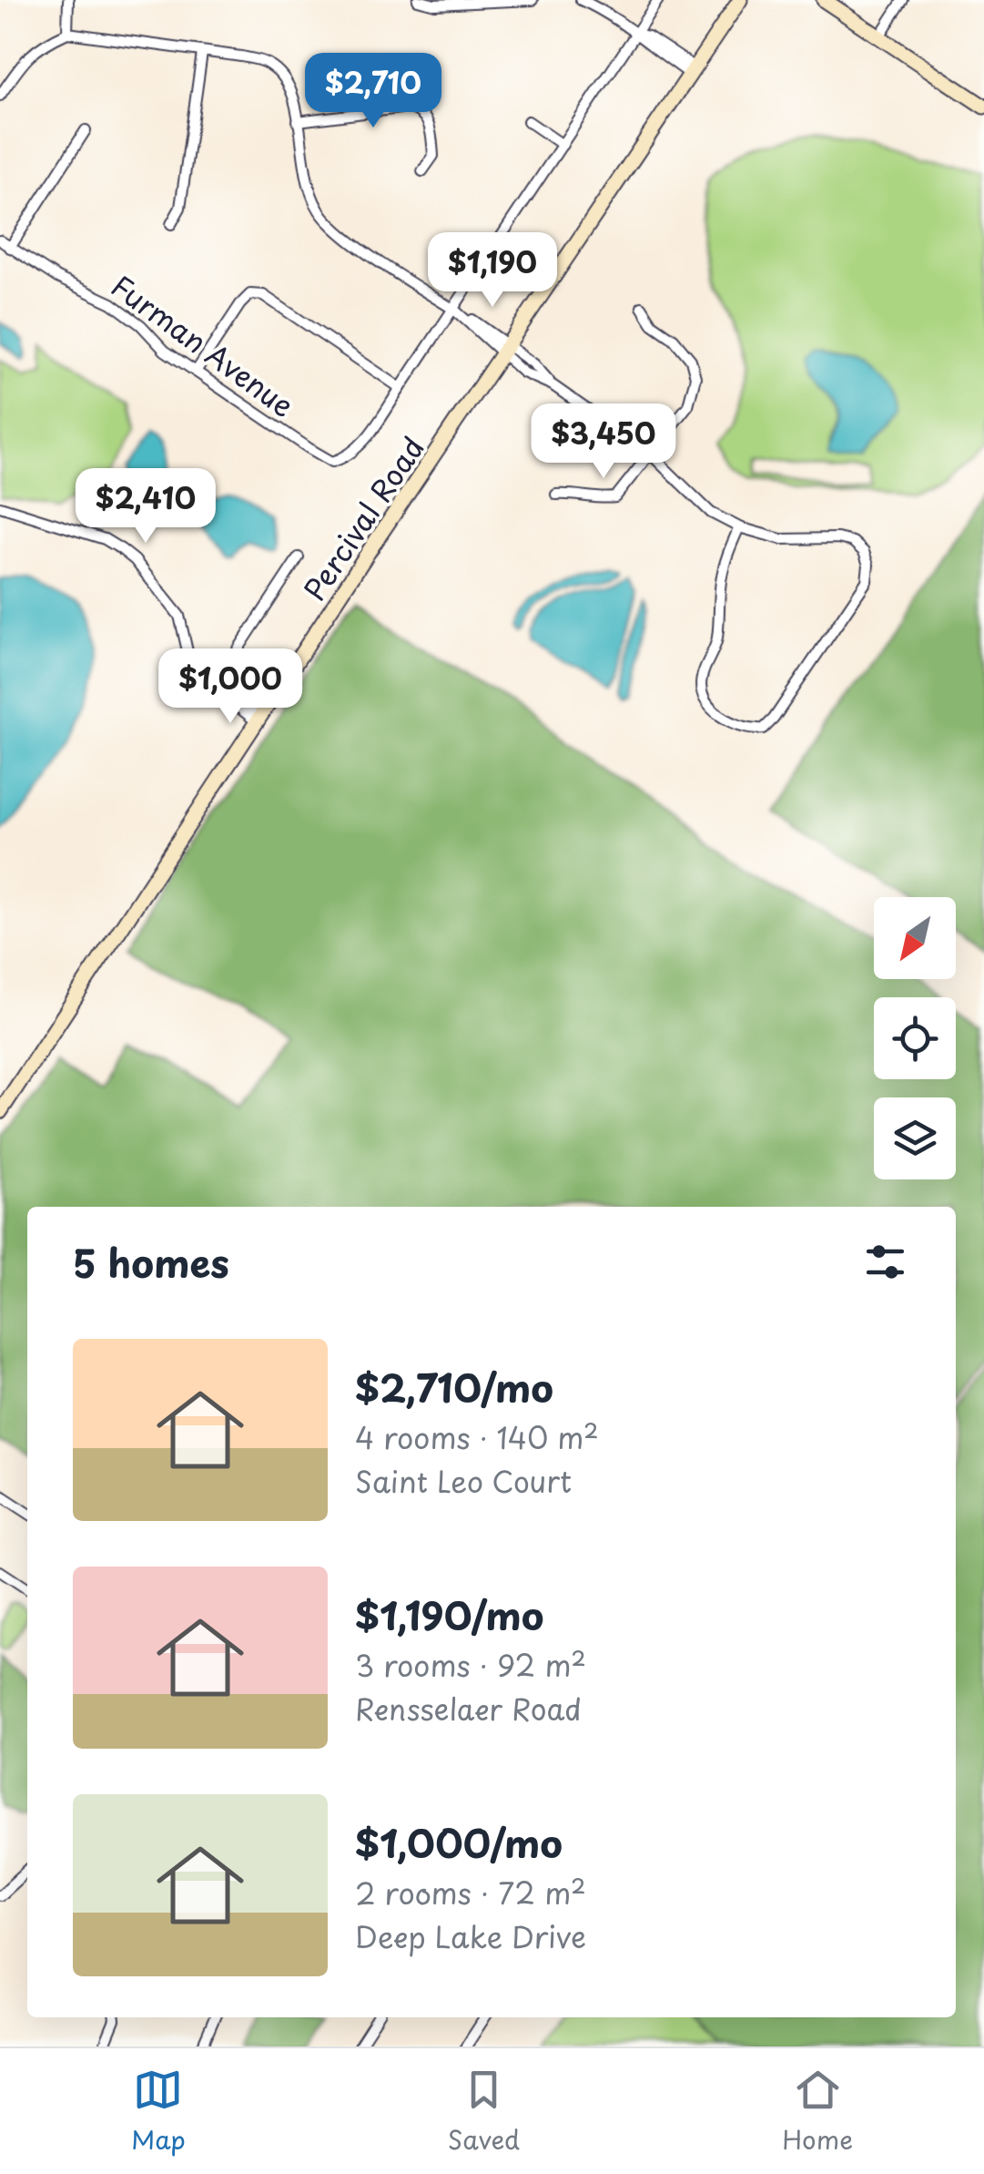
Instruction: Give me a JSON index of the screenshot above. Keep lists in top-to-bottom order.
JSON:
{
  "streets": {
    "street": ["Furman Avenue", "Percival Road"]
  },
  "north": "bottom left",
  "page": {
    "price": [
      "$2,710",
      "$1,190",
      "$3,450",
      "$2,410",
      "$1,000"
    ],
    "heading": "5 homes",
    "list": [
      {
        "name": "$2,710/mo",
        "note": "4 rooms · 140 m² · Saint Leo Court"
      },
      {
        "name": "$1,190/mo",
        "note": "3 rooms · 92 m² · Rensselaer Road"
      },
      {
        "name": "$1,000/mo",
        "note": "2 rooms · 72 m² · Deep Lake Drive"
      }
    ],
    "tabs": ["Map", "Saved", "Home"]
  }
}
